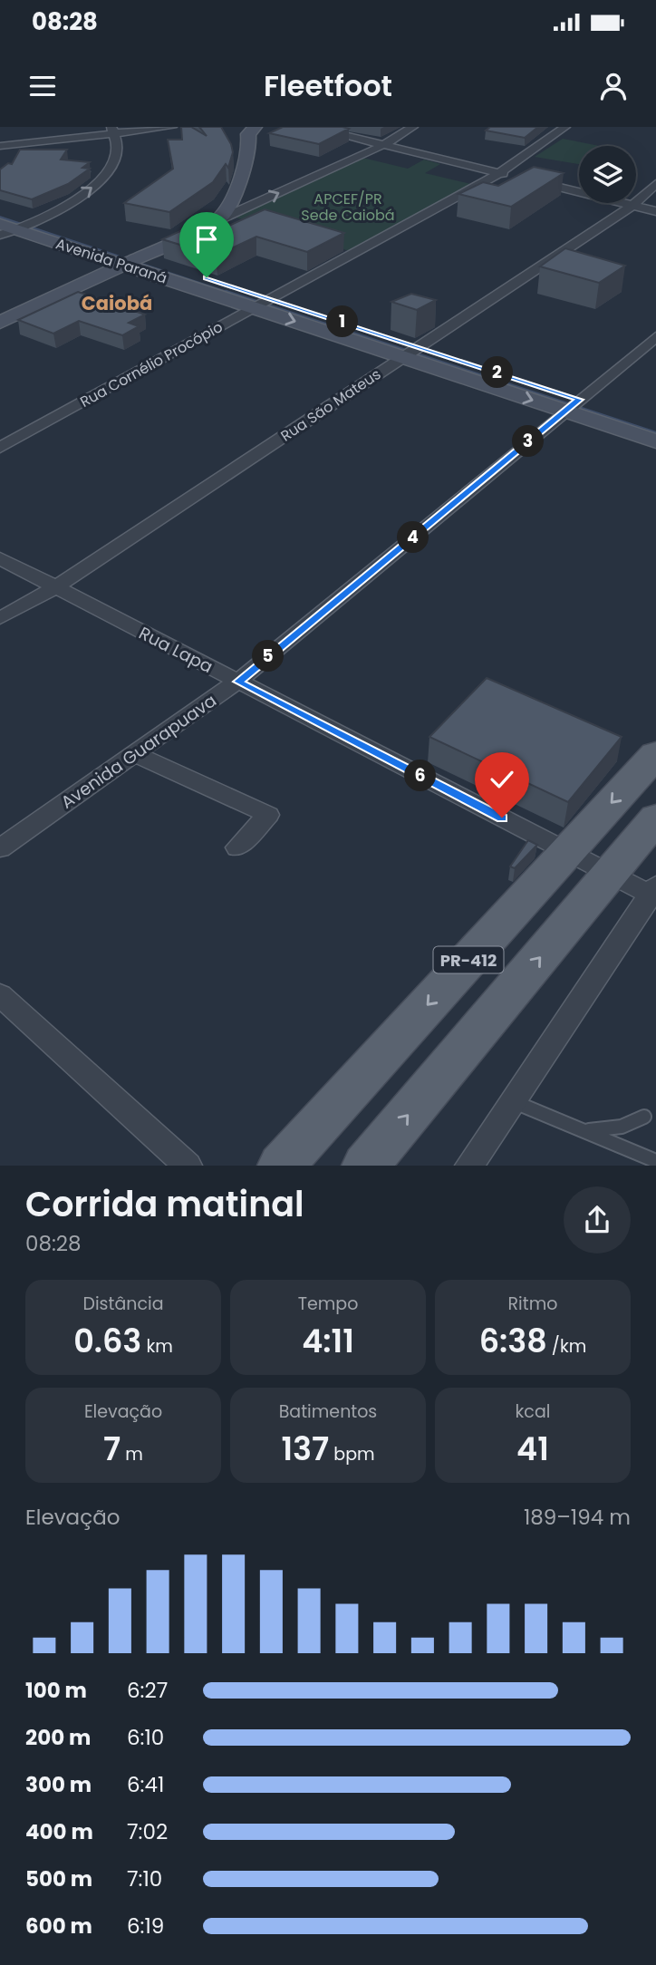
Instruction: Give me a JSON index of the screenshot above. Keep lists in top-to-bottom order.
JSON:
{
  "streets": {
    "main road": ["PR-412"],
    "street": [
      "Avenida Paraná",
      "Rua Cornélio Procópio",
      "Rua São Mateus",
      "Rua Lapa",
      "Avenida Guarapuava"
    ]
  },
  "crossings": [
    ["Avenida Paraná", "Rua Cornélio Procópio"],
    ["Avenida Paraná", "Rua São Mateus"],
    ["Avenida Paraná", "Avenida Guarapuava"],
    ["Rua São Mateus", "Rua Lapa"],
    ["Rua Lapa", "Avenida Guarapuava"],
    ["Rua Lapa", "PR-412"]
  ],
  "districts": ["Caiobá"],
  "parks": ["APCEF/PR Sede Caiobá"],
  "page": {
    "status": "08:28",
    "header": "Fleetfoot",
    "pins": [
      "1",
      "2",
      "3",
      "4",
      "5",
      "6"
    ],
    "heading": ["Corrida matinal", "08:28"],
    "stats": [
      ["Distância", "0.63 km"],
      ["Tempo", "4:11"],
      ["Ritmo", "6:38 /km"],
      ["Elevação", "7 m"],
      ["Batimentos", "137 bpm"],
      ["kcal", "41"]
    ],
    "chart": ["Elevação", "189–194 m"],
    "list": [
      {
        "name": "100 m",
        "note": "6:27"
      },
      {
        "name": "200 m",
        "note": "6:10"
      },
      {
        "name": "300 m",
        "note": "6:41"
      },
      {
        "name": "400 m",
        "note": "7:02"
      },
      {
        "name": "500 m",
        "note": "7:10"
      },
      {
        "name": "600 m",
        "note": "6:19"
      }
    ]
  }
}
